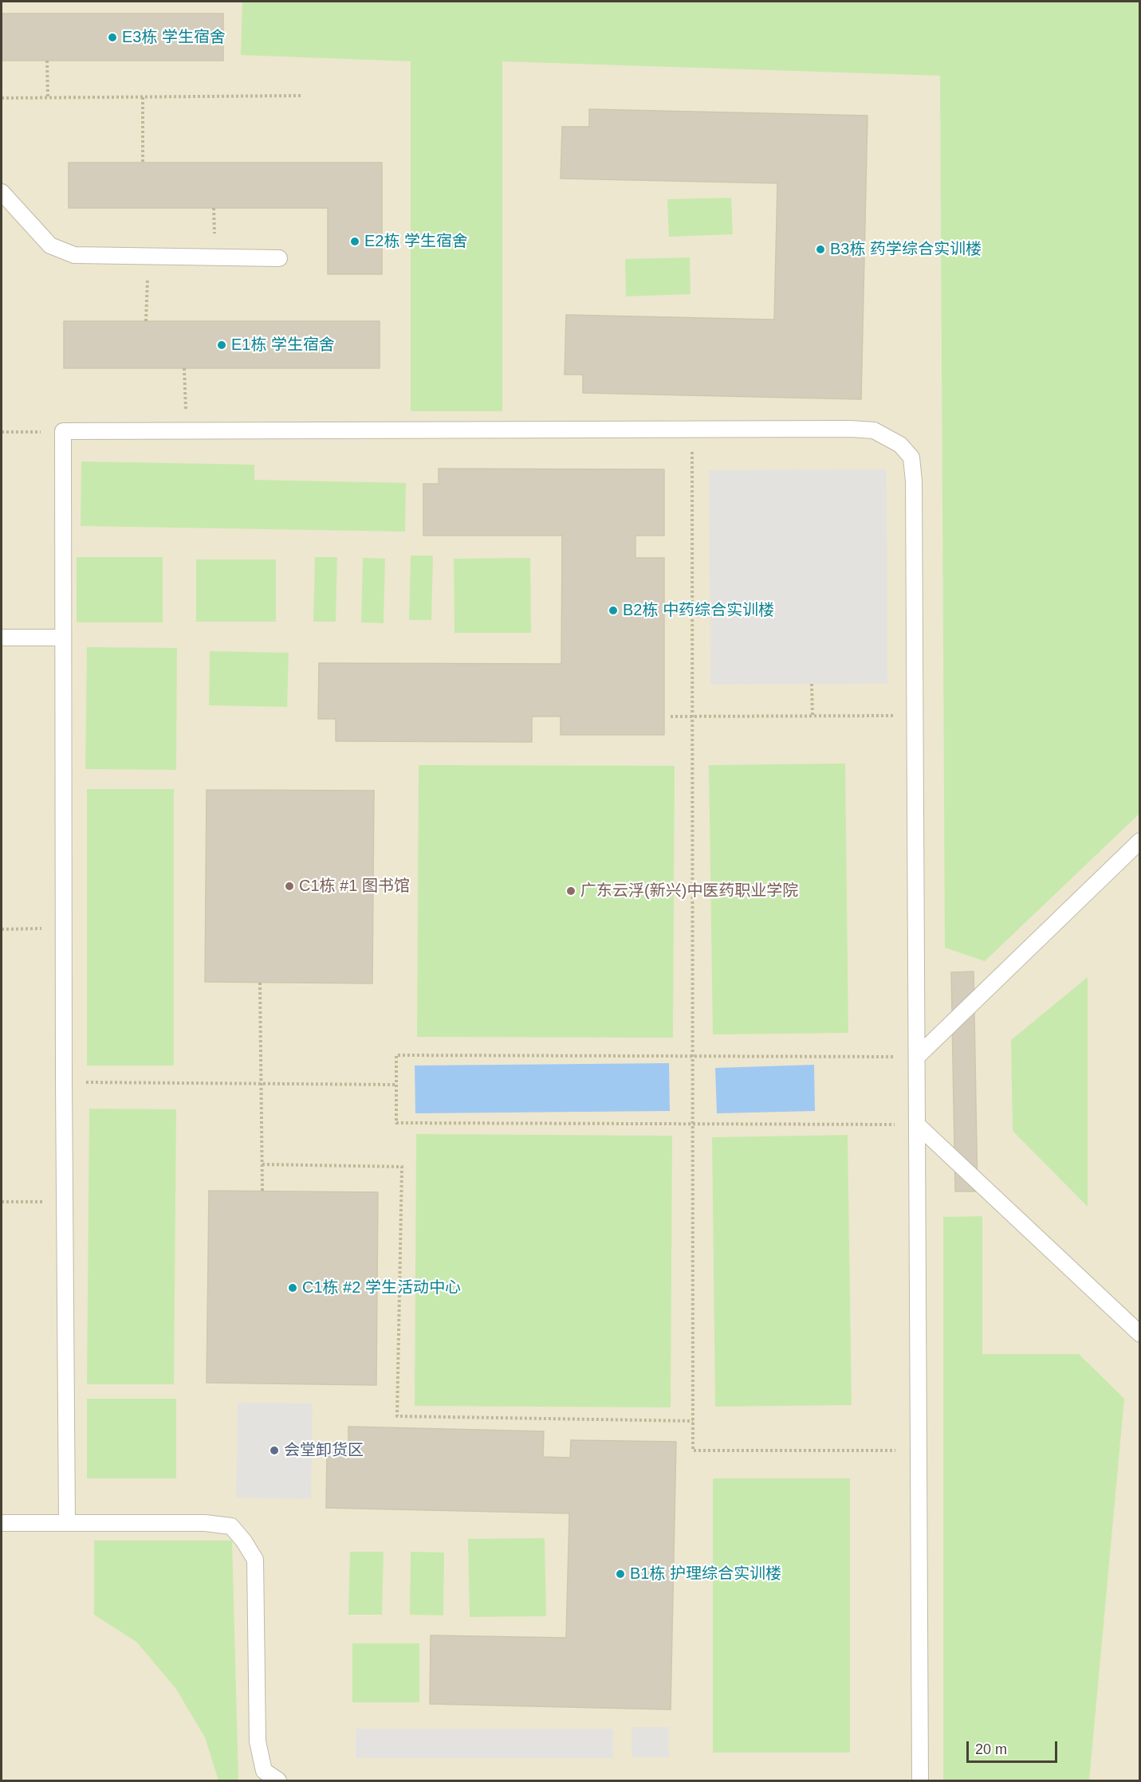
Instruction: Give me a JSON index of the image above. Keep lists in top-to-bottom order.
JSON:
{
  "places": [
    "E3栋 学生宿舍",
    "E2栋 学生宿舍",
    "B3栋 药学综合实训楼",
    "E1栋 学生宿舍",
    "B2栋 中药综合实训楼",
    "C1栋 #1 图书馆",
    "广东云浮(新兴)中医药职业学院",
    "C1栋 #2 学生活动中心",
    "会堂卸货区",
    "B1栋 护理综合实训楼"
  ],
  "scale_bar": "20 m"
}
